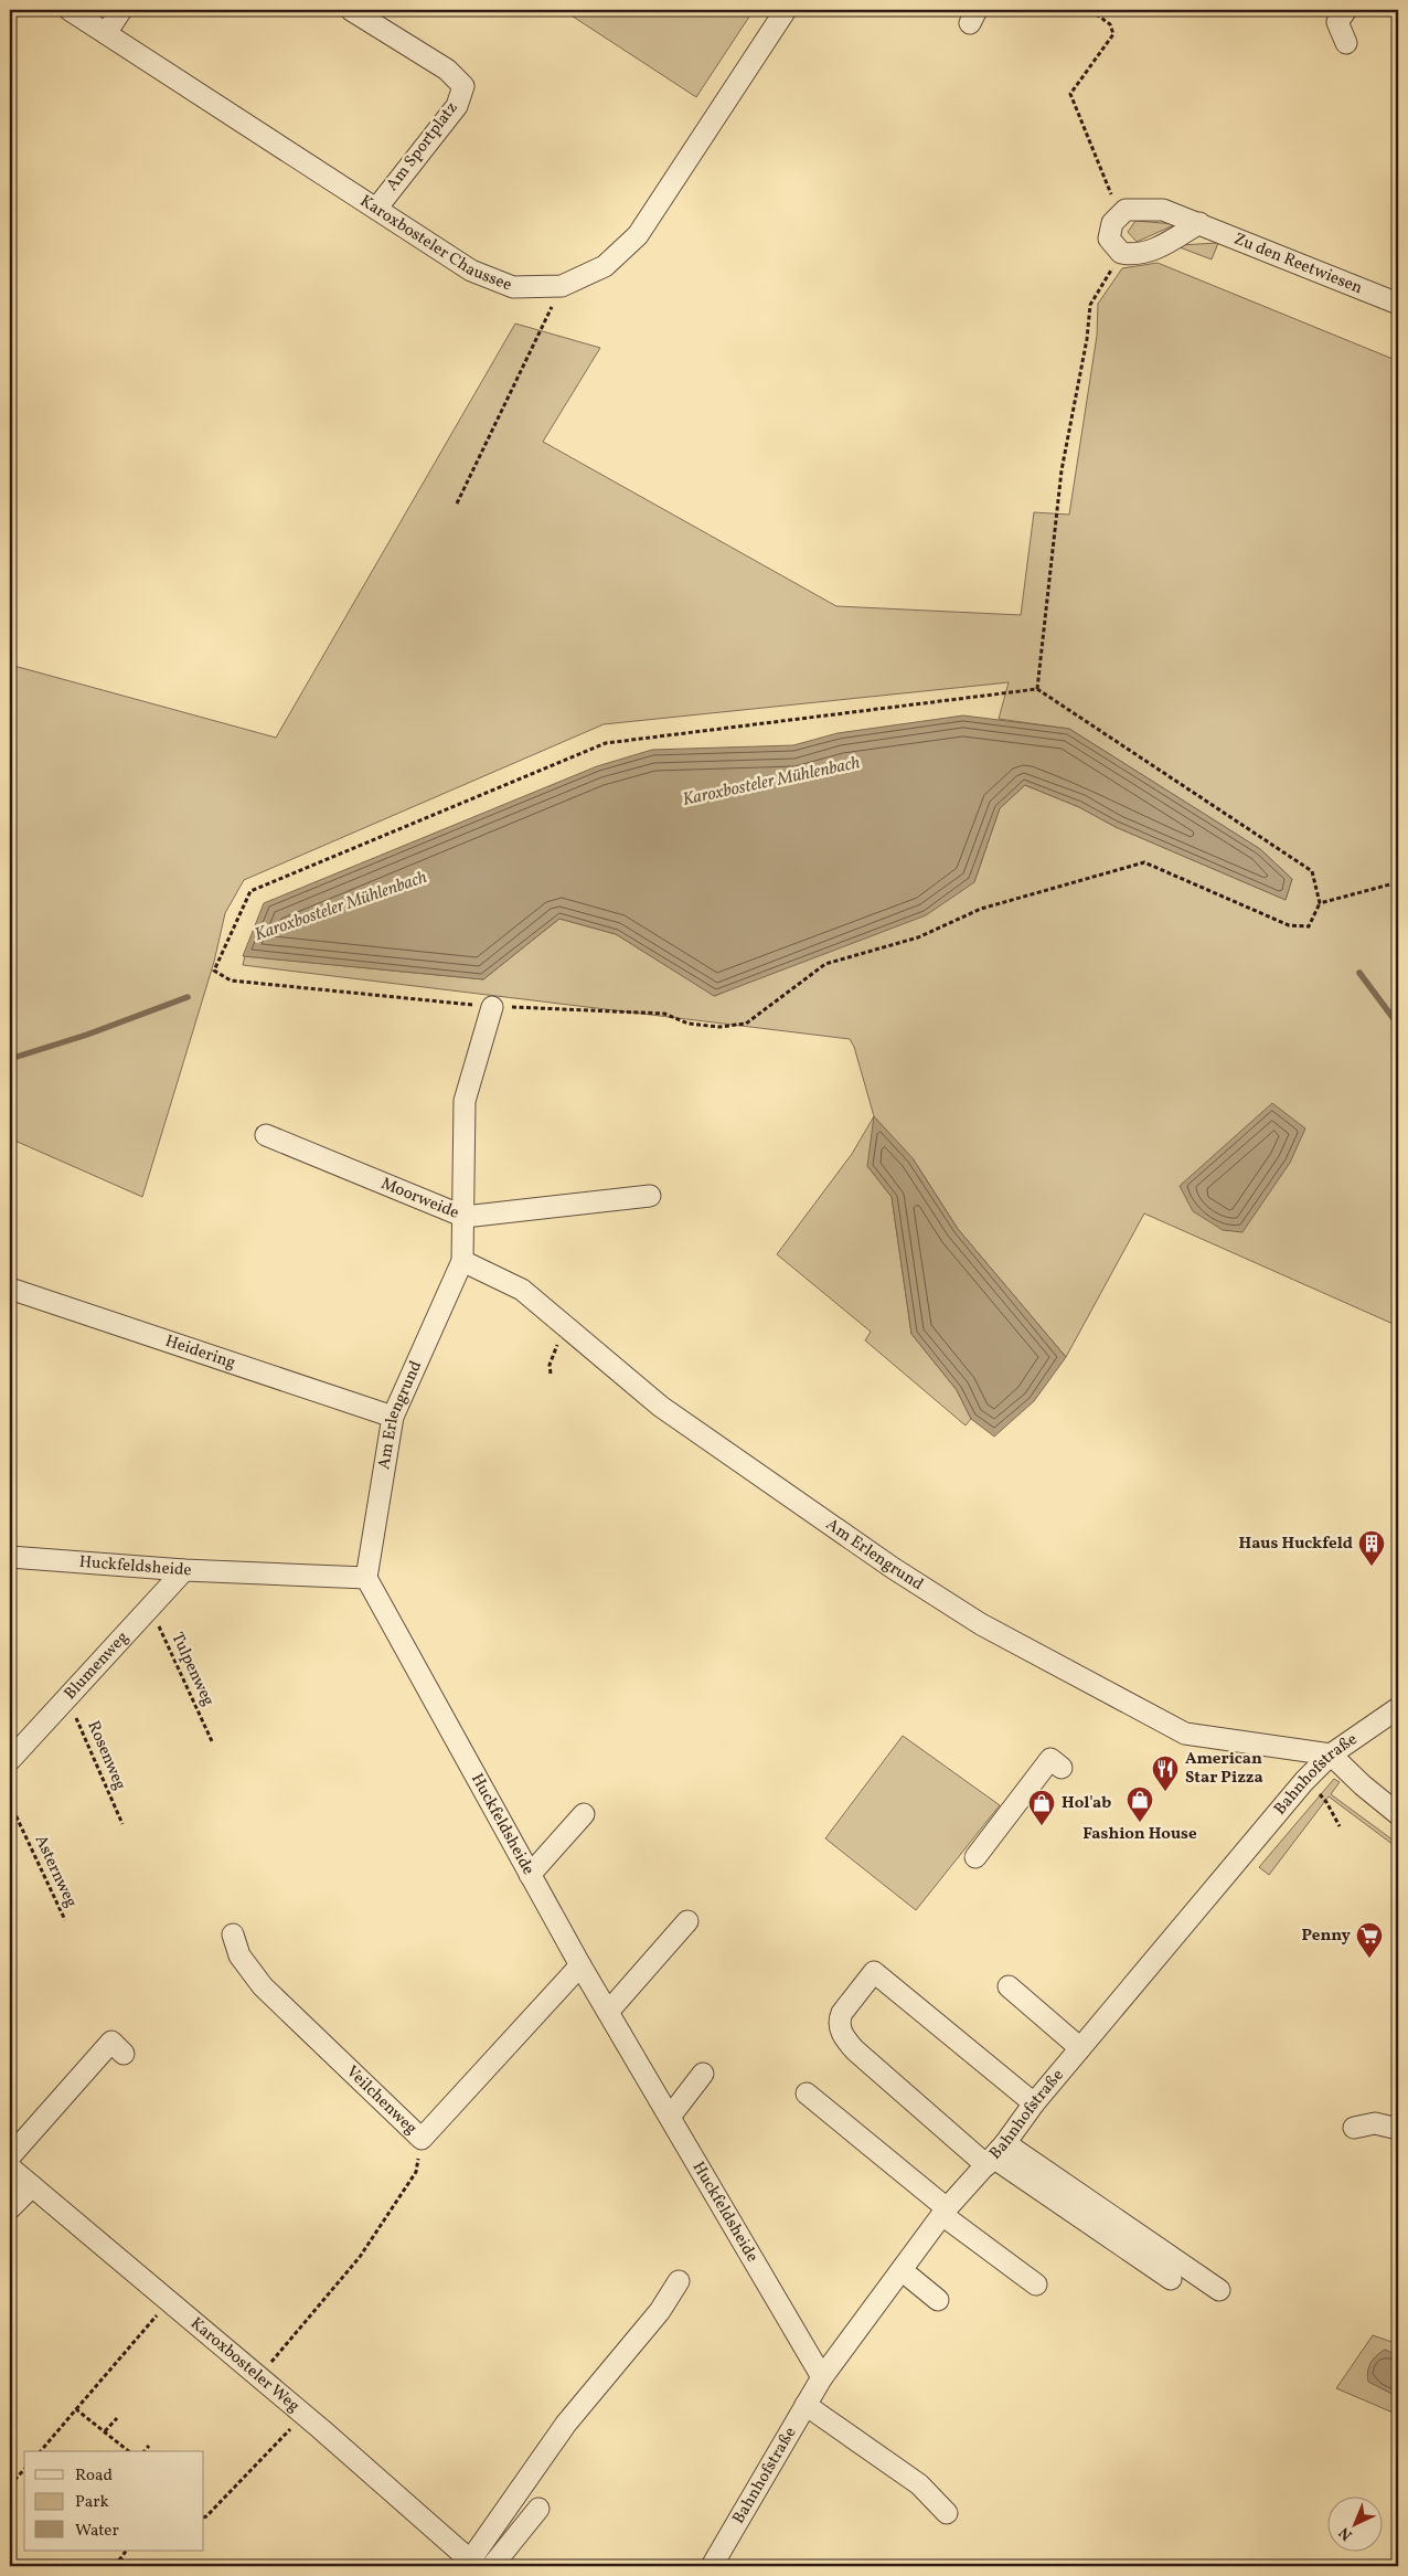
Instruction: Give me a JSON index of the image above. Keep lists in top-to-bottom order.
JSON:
{
  "streets": {
    "street": [
      "Am Sportplatz",
      "Karoxbosteler Chaussee",
      "Zu den Reetwiesen",
      "Moorweide",
      "Heidering",
      "Am Erlengrund",
      "Huckfeldsheide",
      "Blumenweg",
      "Bahnhofstraße",
      "Veilchenweg",
      "Karoxbosteler Weg"
    ],
    "path": ["Tulpenweg", "Rosenweg", "Asternweg"]
  },
  "crossings": [
    ["Am Sportplatz", "Karoxbosteler Chaussee"],
    ["Moorweide", "Am Erlengrund"],
    ["Heidering", "Am Erlengrund"],
    ["Am Erlengrund", "Huckfeldsheide"],
    ["Am Erlengrund", "Bahnhofstraße"],
    ["Huckfeldsheide", "Blumenweg"],
    ["Huckfeldsheide", "Bahnhofstraße"],
    ["Huckfeldsheide", "Veilchenweg"],
    ["Blumenweg", "Tulpenweg"],
    ["Blumenweg", "Rosenweg"]
  ],
  "water": ["Karoxbosteler Mühlenbach"],
  "places": {
    "building": ["Haus Huckfeld"],
    "restaurant": ["American Star Pizza"],
    "shop": ["Fashion House", "Hol'ab"],
    "supermarket": ["Penny"]
  },
  "legend": ["Road", "Park", "Water"],
  "north": "bottom left"
}
